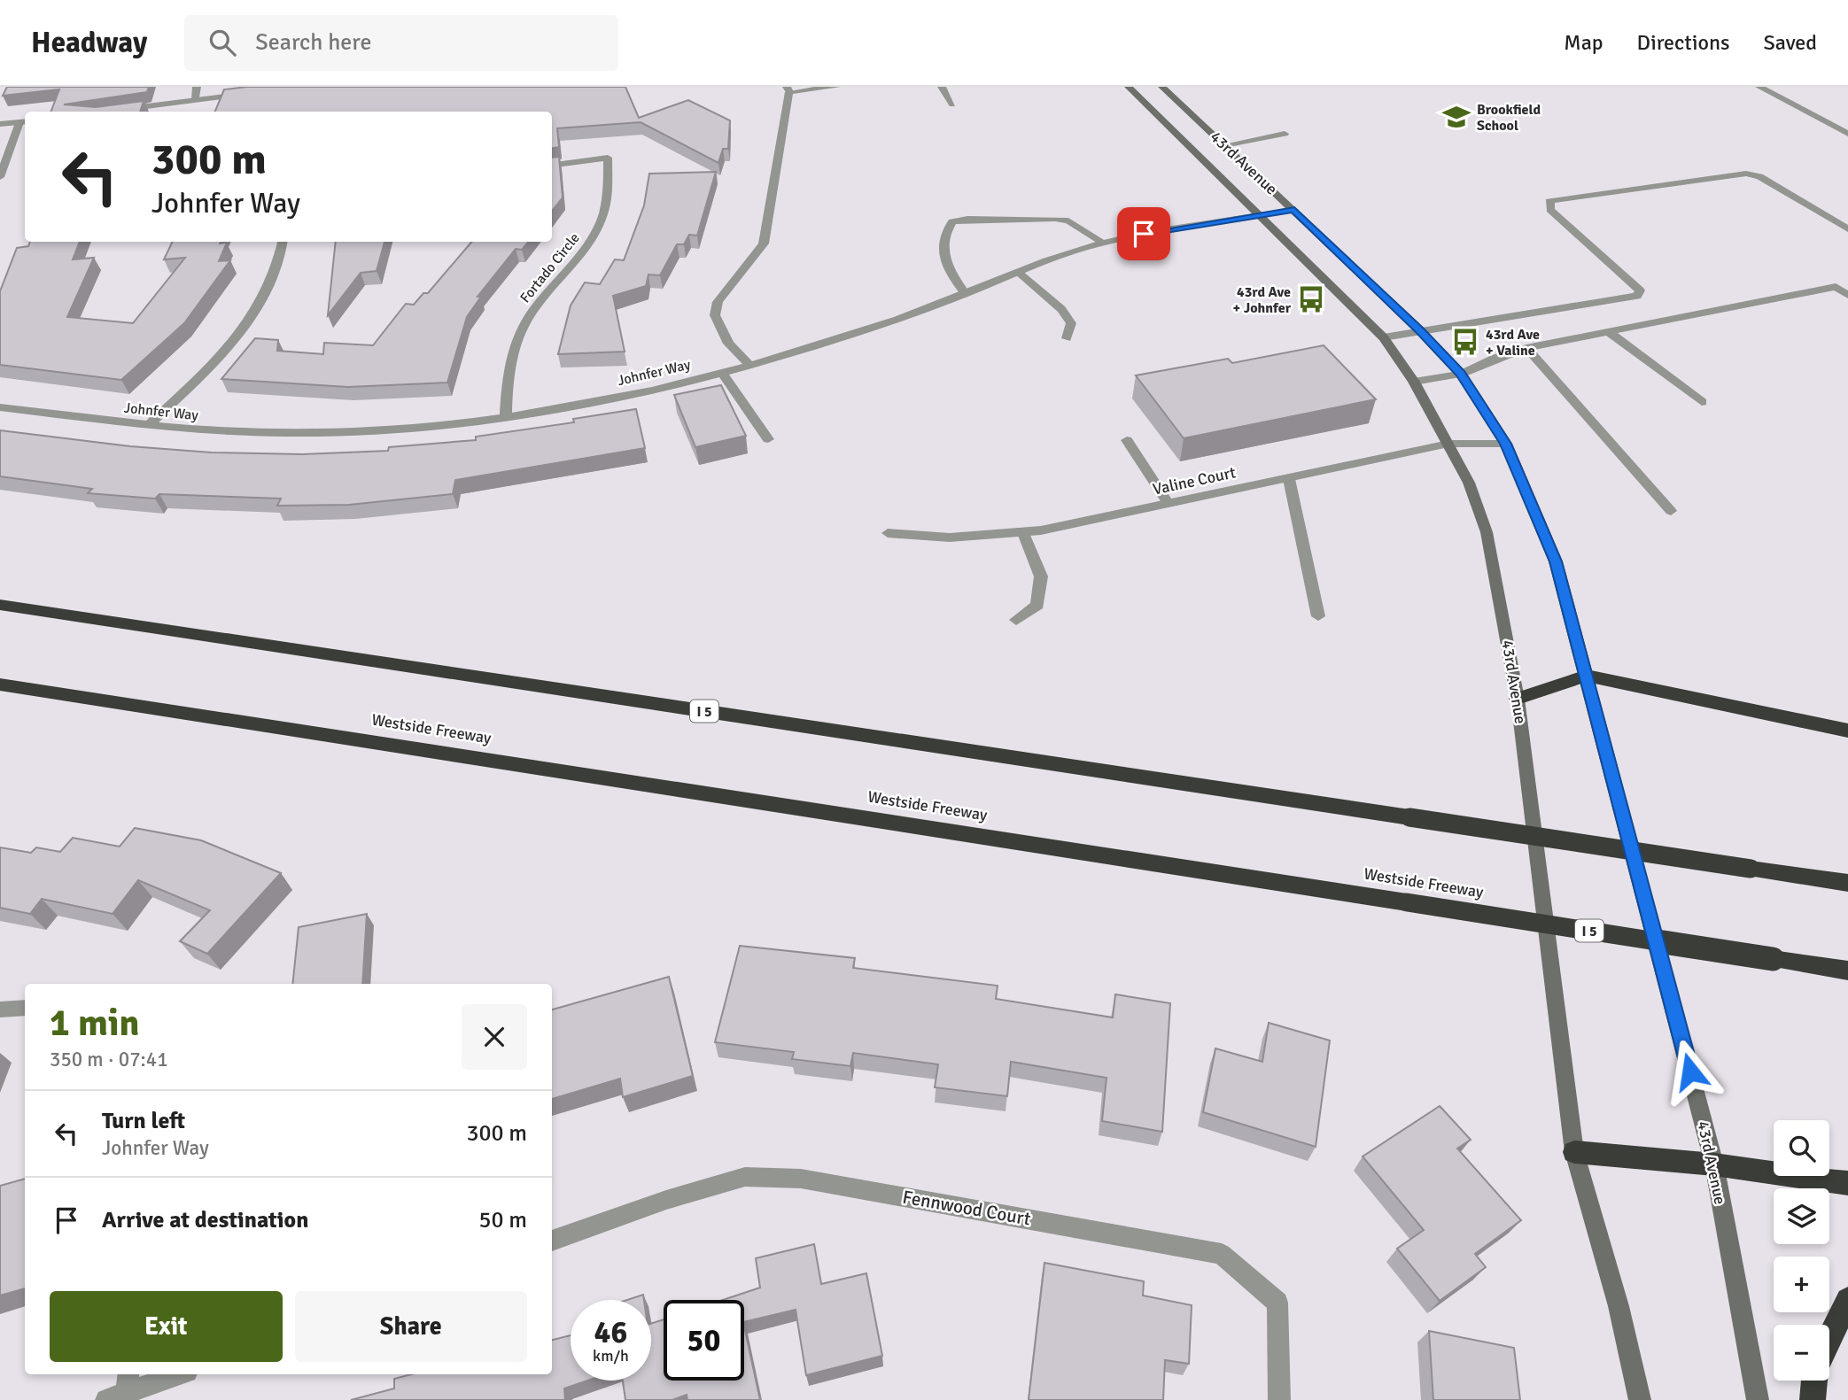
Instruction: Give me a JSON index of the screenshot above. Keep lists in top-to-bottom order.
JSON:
{
  "streets": {
    "highway": ["I 5", "Westside Freeway"],
    "main road": ["43rd Avenue"],
    "street": [
      "Fortado Circle",
      "Johnfer Way",
      "Valine Court",
      "Fennwood Court"
    ]
  },
  "crossings": [
    ["43rd Avenue", "Johnfer Way"],
    ["43rd Avenue", "Valine Court"],
    ["Fortado Circle", "Johnfer Way"]
  ],
  "places": {
    "school or university": ["Brookfield School"],
    "bus stop": ["43rd Ave + Johnfer", "43rd Ave + Valine"]
  },
  "page": {
    "header": "Headway",
    "search": "Search here",
    "nav": ["Map", "Directions", "Saved"],
    "turn": ["300 m", "Johnfer Way"],
    "heading": ["1 min", "350 m · 07:41"],
    "list": [
      {
        "name": "Turn left",
        "note": "Johnfer Way",
        "value": "300 m"
      },
      {
        "name": "Arrive at destination",
        "value": "50 m"
      }
    ],
    "map_buttons": ["+", "−"],
    "buttons": ["Exit", "Share"],
    "speed": "46 km/h",
    "limit": "50"
  }
}
